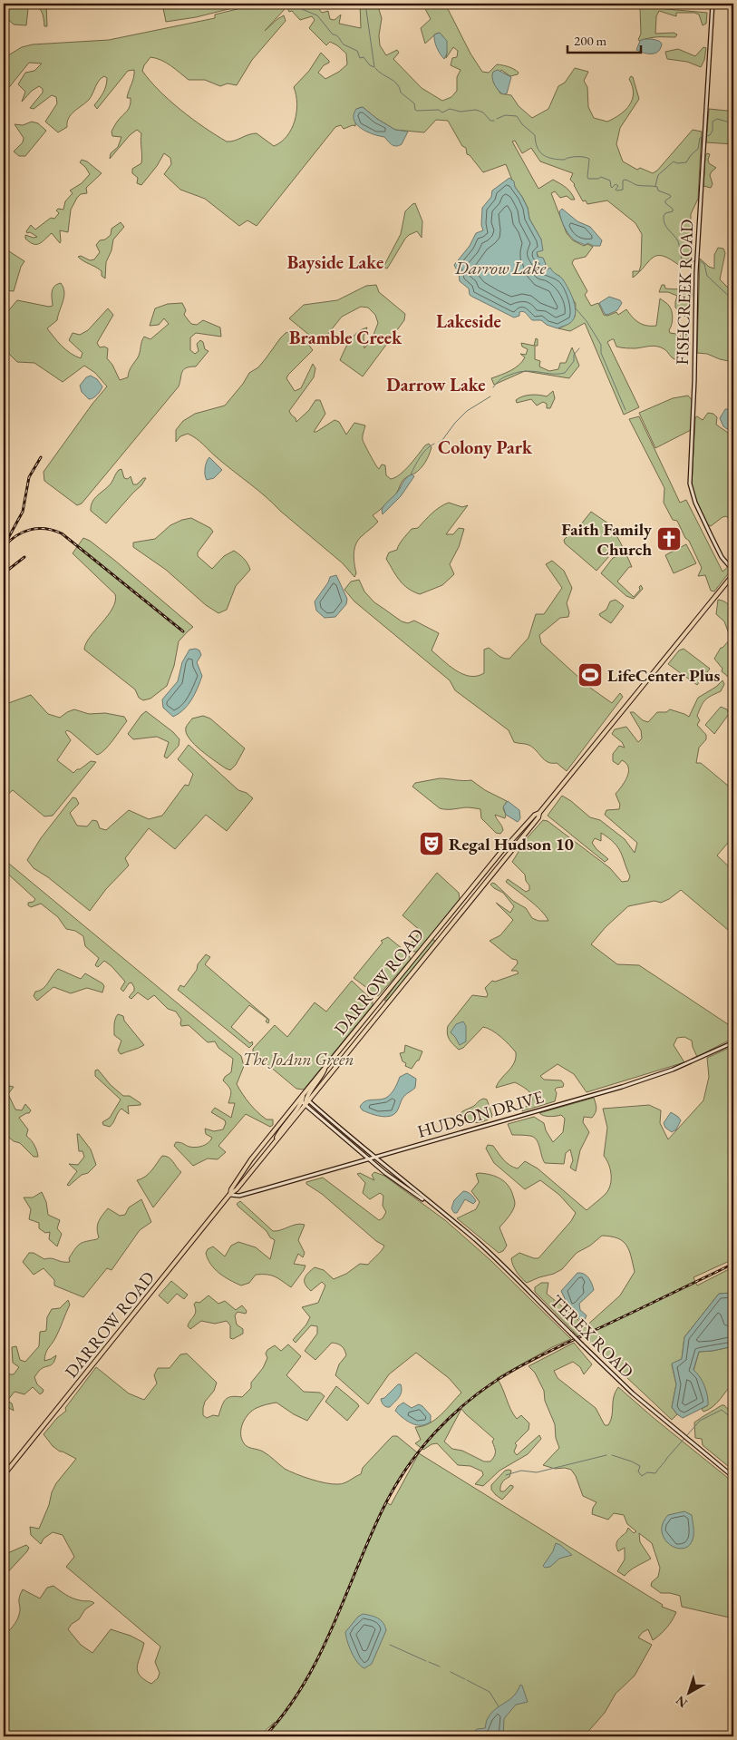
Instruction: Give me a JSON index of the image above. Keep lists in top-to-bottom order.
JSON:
{
  "streets": {
    "main road": [
      "FISHCREEK ROAD",
      "DARROW ROAD",
      "HUDSON DRIVE",
      "TEREX ROAD"
    ]
  },
  "crossings": [
    ["DARROW ROAD", "HUDSON DRIVE"],
    ["DARROW ROAD", "TEREX ROAD"],
    ["HUDSON DRIVE", "TEREX ROAD"]
  ],
  "districts": [
    "Bayside Lake",
    "Lakeside",
    "Bramble Creek",
    "Darrow Lake",
    "Colony Park"
  ],
  "water": ["Darrow Lake"],
  "parks": ["The JoAnn Green"],
  "places": {
    "church": ["Faith Family Church"],
    "sports": ["LifeCenter Plus"],
    "theatre": ["Regal Hudson 10"]
  },
  "scale_bar": "200 m",
  "north": "bottom left"
}
